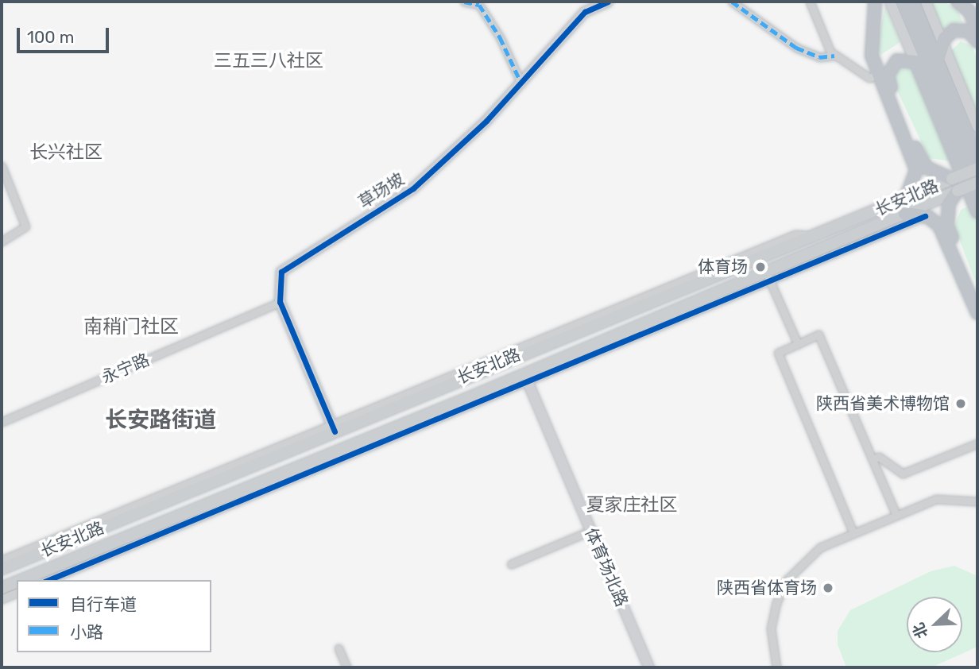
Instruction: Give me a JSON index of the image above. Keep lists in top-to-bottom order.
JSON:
{
  "streets": {
    "main road": ["长安北路"],
    "street": ["草场坡", "永宁路", "体育场北路"]
  },
  "crossings": [
    ["草场坡", "长安北路"],
    ["草场坡", "永宁路"],
    ["长安北路", "体育场北路"]
  ],
  "districts": [
    "三五三八社区",
    "长兴社区",
    "南稍门社区",
    "长安路街道",
    "夏家庄社区"
  ],
  "places": ["体育场", "陕西省美术博物馆", "陕西省体育场"],
  "legend": ["自行车道", "小路"],
  "scale_bar": "100 m",
  "north": "bottom left"
}
